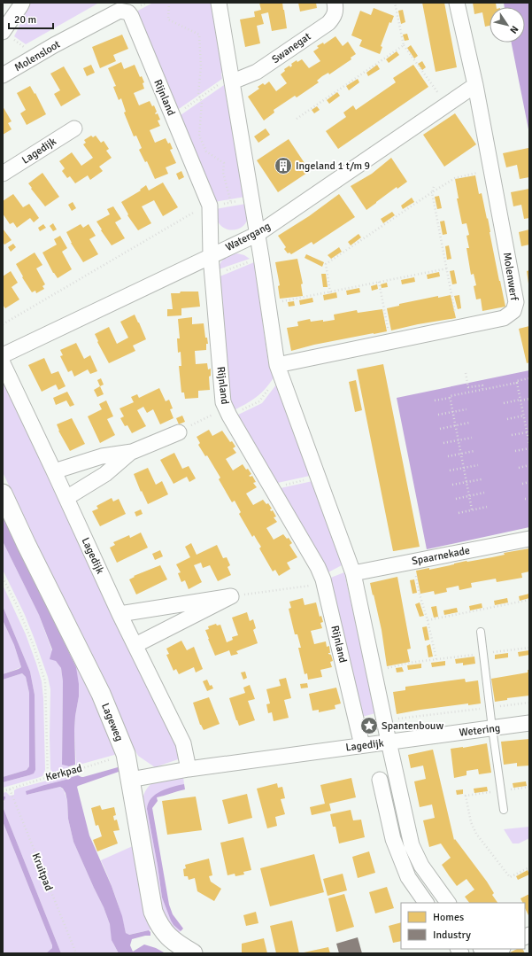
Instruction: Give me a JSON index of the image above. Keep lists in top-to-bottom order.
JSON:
{
  "streets": {
    "street": [
      "Swanegat",
      "Molensloot",
      "Rijnland",
      "Lagedijk",
      "Watergang",
      "Molenwerf",
      "Spaarnekade",
      "Lageweg",
      "Wetering"
    ],
    "path": ["Kerkpad", "Kruitpad"]
  },
  "crossings": [
    ["Molensloot", "Rijnland"],
    ["Rijnland", "Lagedijk"],
    ["Rijnland", "Watergang"],
    ["Lagedijk", "Lageweg"],
    ["Lagedijk", "Wetering"],
    ["Watergang", "Molenwerf"],
    ["Lageweg", "Kerkpad"],
    ["Kerkpad", "Kruitpad"]
  ],
  "places": {
    "building": ["Ingeland 1 t/m 9"],
    "place": ["Spantenbouw"]
  },
  "legend": ["Homes", "Industry"],
  "scale_bar": "20 m",
  "north": "bottom right"
}
